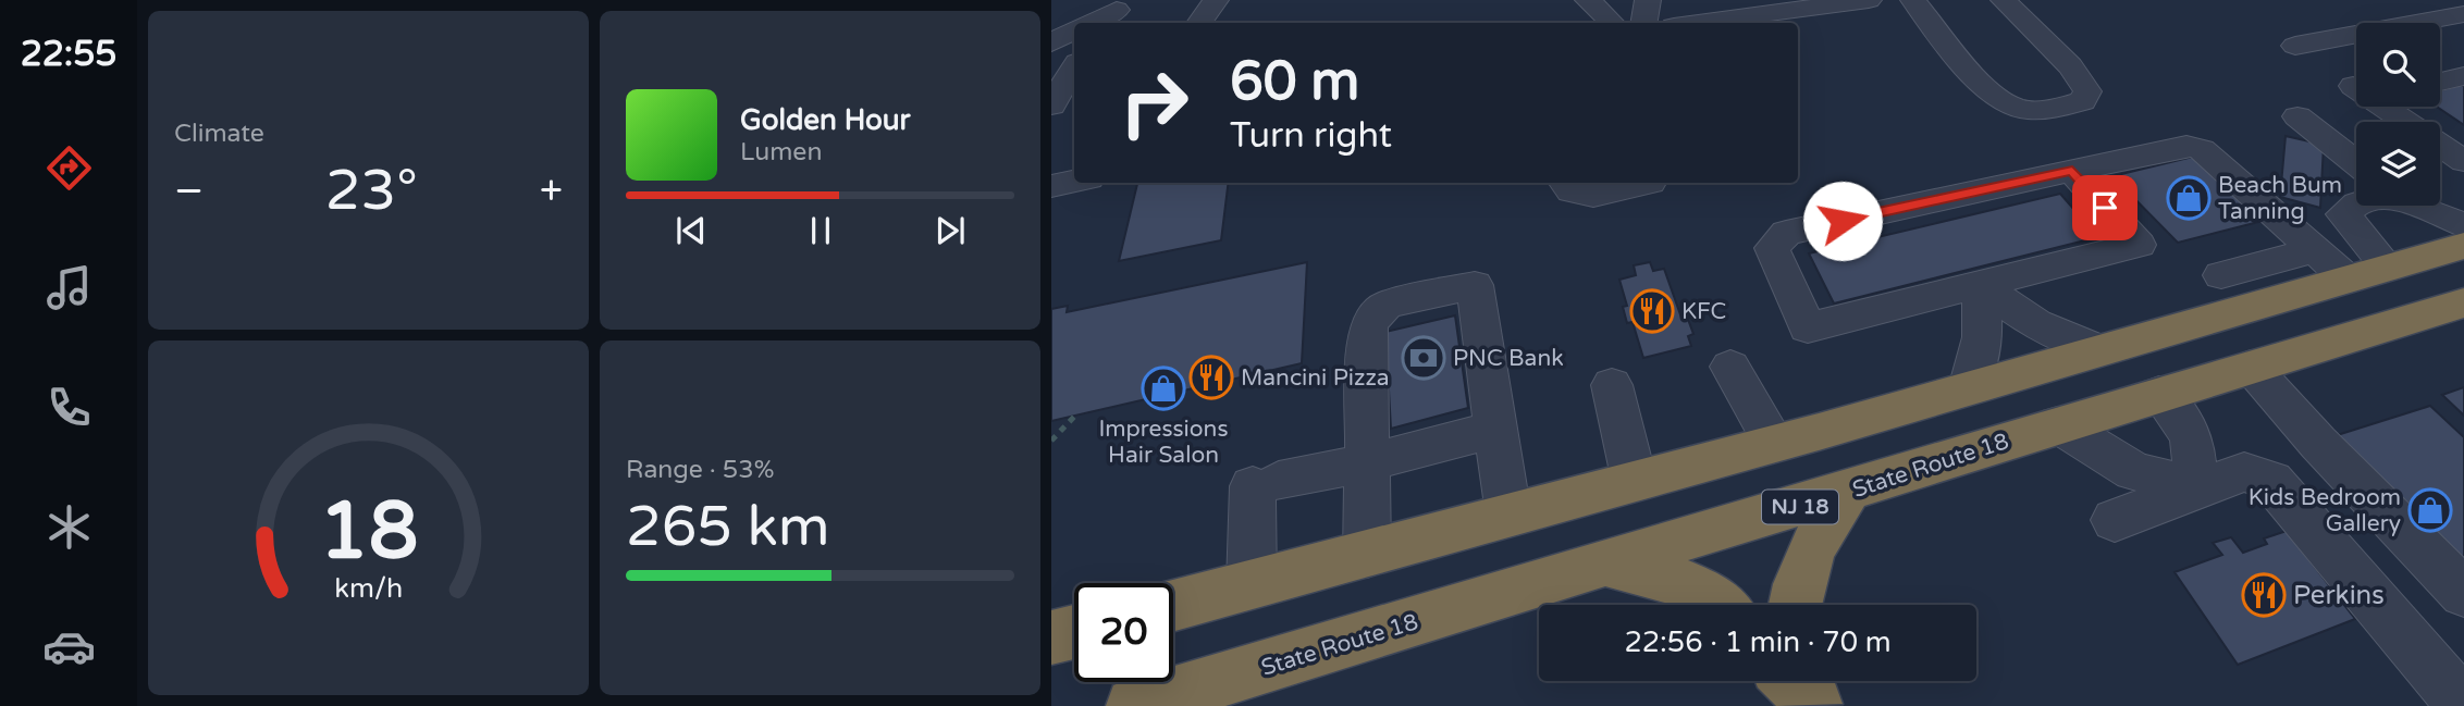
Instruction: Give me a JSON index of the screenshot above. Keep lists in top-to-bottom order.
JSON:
{
  "streets": {
    "highway": ["State Route 18", "NJ 18"]
  },
  "places": {
    "shop": ["Beach Bum Tanning", "Impressions Hair Salon", "Kids Bedroom Gallery"],
    "restaurant": ["KFC", "Mancini Pizza", "Perkins"],
    "bank": ["PNC Bank"]
  },
  "page": {
    "tabs": "22:55",
    "tile": [
      "Climate",
      ["Range · 53%", "265 km"]
    ],
    "turn": ["60 m", "Turn right"],
    "song": ["Golden Hour", "Lumen"],
    "heat": ["−", "23°", "+"],
    "limit": "20",
    "trip": "22:56 · 1 min · 70 m",
    "gauge": ["18", "km/h"]
  }
}
